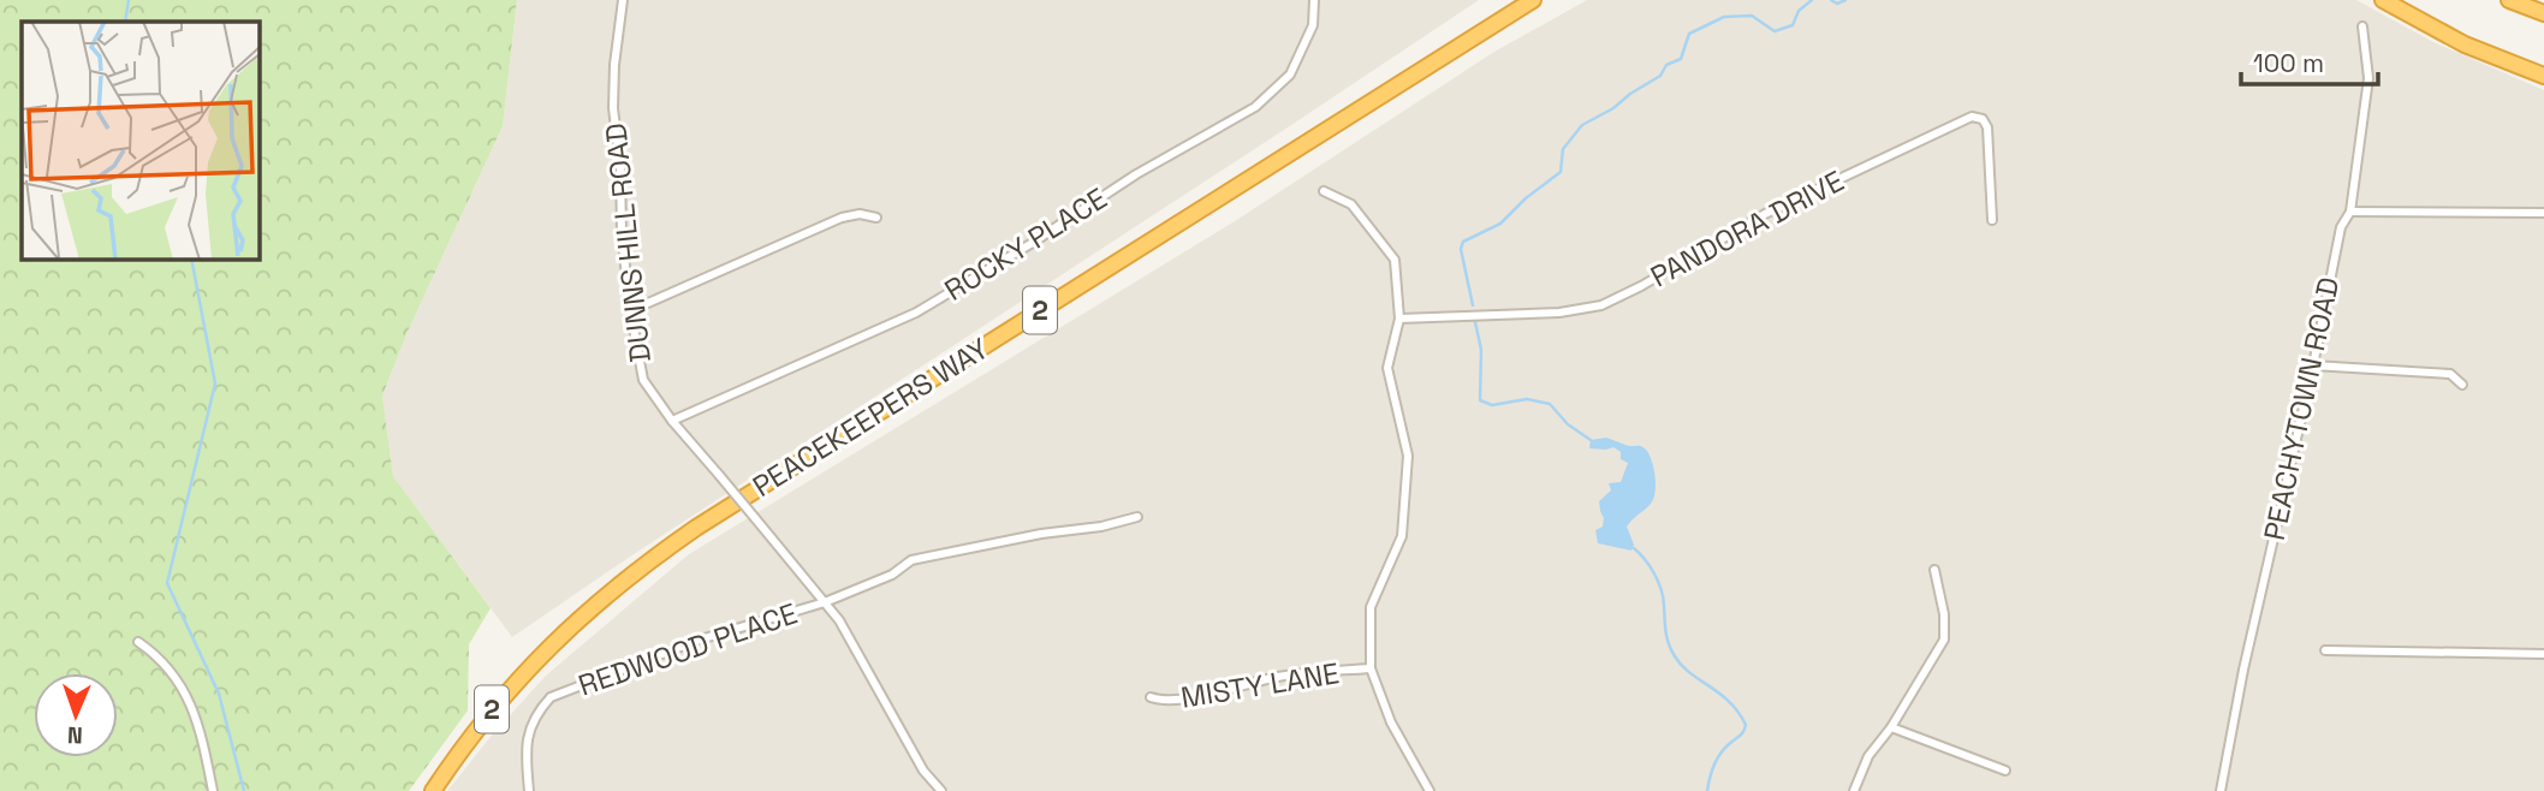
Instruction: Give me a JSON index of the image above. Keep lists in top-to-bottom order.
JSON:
{
  "streets": {
    "highway": ["2", "PEACEKEEPERS WAY"],
    "street": [
      "PANDORA DRIVE",
      "DUNNS HILL ROAD",
      "ROCKY PLACE",
      "PEACHYTOWN ROAD",
      "REDWOOD PLACE",
      "MISTY LANE"
    ]
  },
  "crossings": [
    ["DUNNS HILL ROAD", "ROCKY PLACE"],
    ["DUNNS HILL ROAD", "REDWOOD PLACE"]
  ],
  "scale_bar": "100 m",
  "north": "bottom"
}
